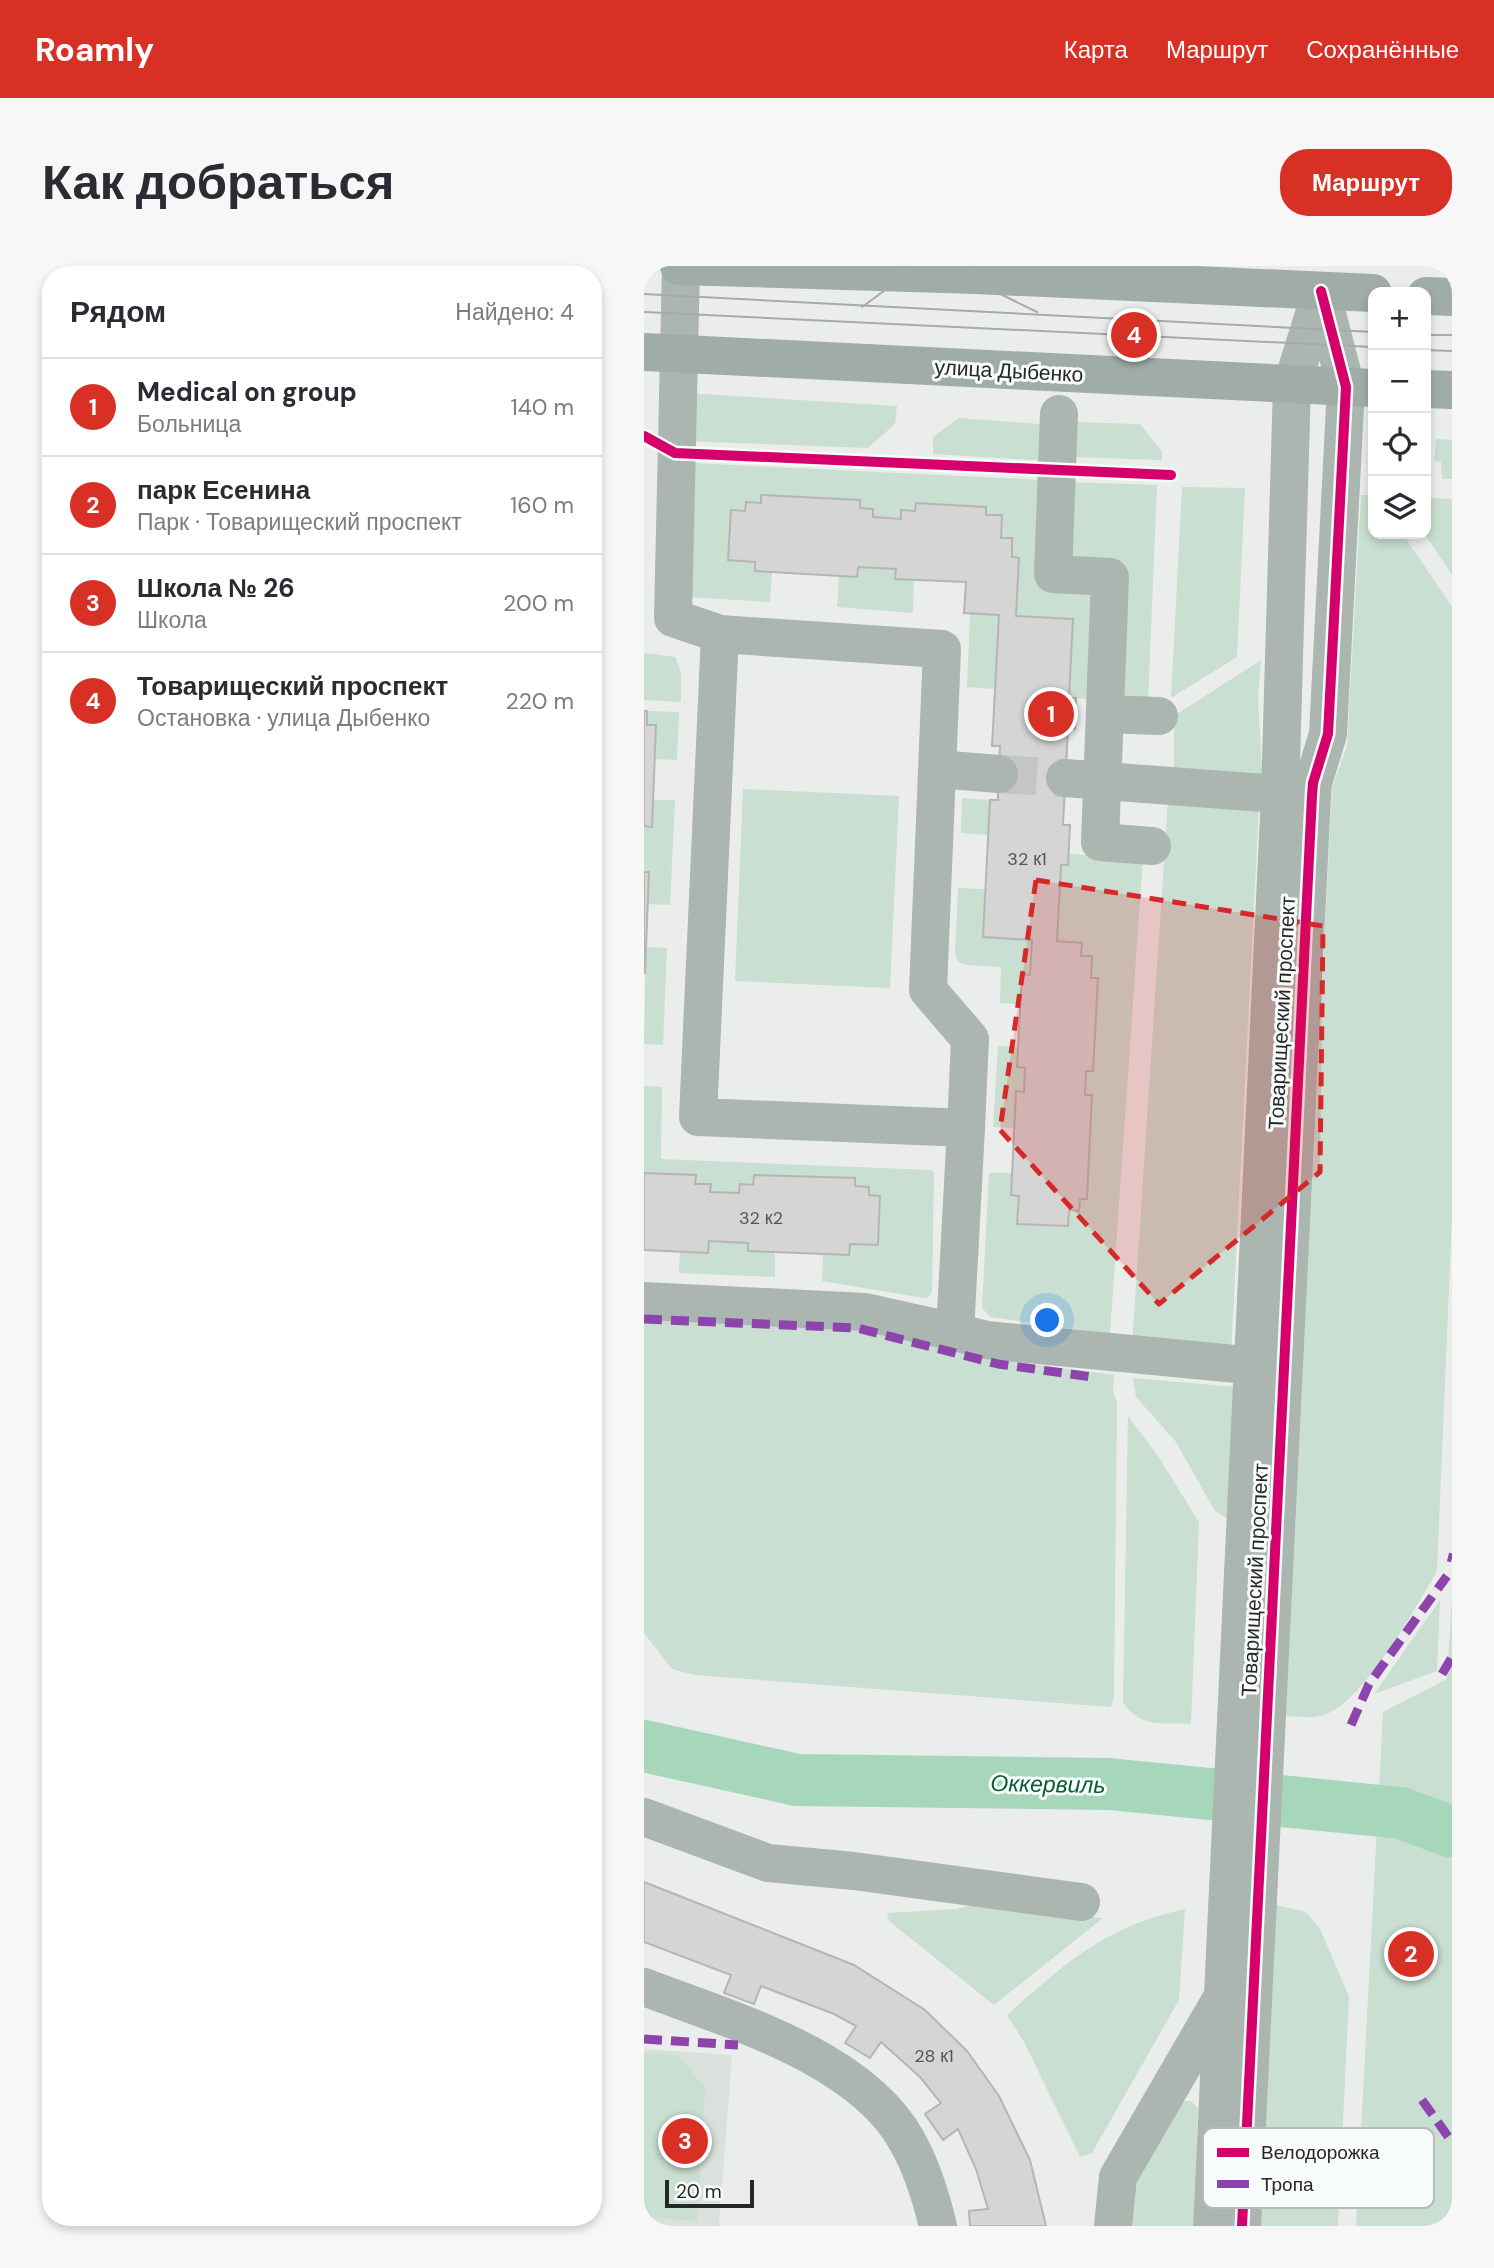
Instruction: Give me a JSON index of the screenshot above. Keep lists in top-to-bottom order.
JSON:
{
  "streets": {
    "main road": ["улица Дыбенко"],
    "street": ["Товарищеский проспект"]
  },
  "crossings": [
    ["улица Дыбенко", "Товарищеский проспект"]
  ],
  "water": ["Оккервиль"],
  "house_numbers": ["32 к1", "32 к2", "28 к1"],
  "legend": ["Велодорожка", "Тропа"],
  "scale_bar": "20 m",
  "page": {
    "header": "Roamly",
    "nav": ["Карта", "Маршрут", "Сохранённые"],
    "buttons": "Маршрут",
    "title": "Как добраться",
    "heading": ["Рядом", "Найдено: 4"],
    "map_buttons": ["+", "−"],
    "pins": [
      "4",
      "1",
      "2",
      "3"
    ],
    "list": [
      {
        "mark": "1",
        "name": "Medical on group",
        "note": "Больница",
        "value": "140 m"
      },
      {
        "mark": "2",
        "name": "парк Есенина",
        "note": "Парк · Товарищеский проспект",
        "value": "160 m"
      },
      {
        "mark": "3",
        "name": "Школа № 26",
        "note": "Школа",
        "value": "200 m"
      },
      {
        "mark": "4",
        "name": "Товарищеский проспект",
        "note": "Остановка · улица Дыбенко",
        "value": "220 m"
      }
    ],
    "scale": "20 m"
  }
}
